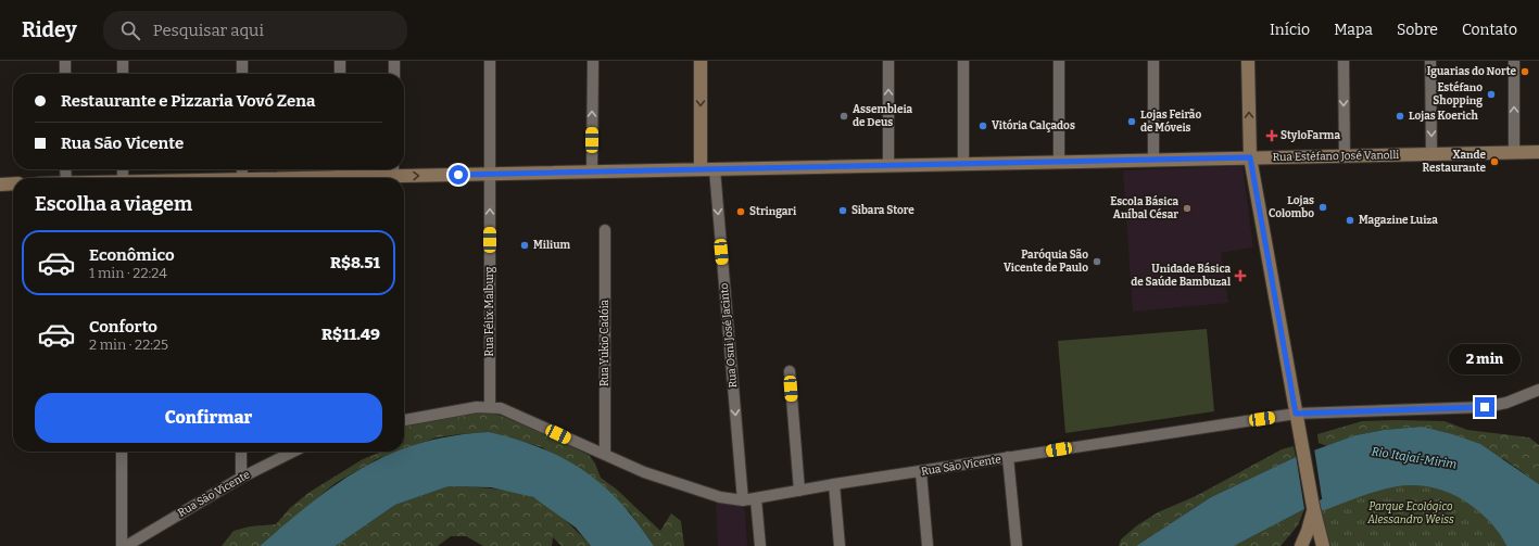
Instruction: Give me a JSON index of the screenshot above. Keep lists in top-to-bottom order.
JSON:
{
  "streets": {
    "main road": ["Rua Estéfano José Vanolli"],
    "street": [
      "Rua Félix Malburg",
      "Rua Osni José Jacinto",
      "Rua Yukio Cadóia",
      "Rua São Vicente"
    ]
  },
  "crossings": [
    ["Rua Estéfano José Vanolli", "Rua Félix Malburg"],
    ["Rua Estéfano José Vanolli", "Rua Osni José Jacinto"],
    ["Rua Félix Malburg", "Rua São Vicente"],
    ["Rua Osni José Jacinto", "Rua São Vicente"],
    ["Rua Yukio Cadóia", "Rua São Vicente"]
  ],
  "one_way": ["Rua Félix Malburg"],
  "water": ["Rio Itajaí-Mirim"],
  "parks": ["Parque Ecológico Alessandro Weiss"],
  "places": {
    "other": [
      "Iguarias do Norte",
      "Estéfano Shopping",
      "Assembleia de Deus",
      "Lojas Koerich",
      "Lojas Feirão de Móveis",
      "Vitória Calçados",
      "Xande Restaurante",
      "Lojas Colombo",
      "Escola Básica Aníbal César",
      "Sibara Store",
      "Stringari",
      "Magazine Luiza",
      "Milium",
      "Paróquia São Vicente de Paulo"
    ],
    "health": ["StyloFarma", "Unidade Básica de Saúde Bambuzal"]
  },
  "page": {
    "header": "Ridey",
    "search": "Pesquisar aqui",
    "nav": [
      "Início",
      "Mapa",
      "Sobre",
      "Contato"
    ],
    "banner": ["Restaurante e Pizzaria Vovó Zena", "Rua São Vicente"],
    "heading": "Escolha a viagem",
    "list": [
      {
        "name": "Econômico",
        "note": "1 min · 22:24",
        "value": "R$8.51"
      },
      {
        "name": "Conforto",
        "note": "2 min · 22:25",
        "value": "R$11.49"
      }
    ],
    "bubble": "2 min",
    "buttons": "Confirmar"
  }
}
